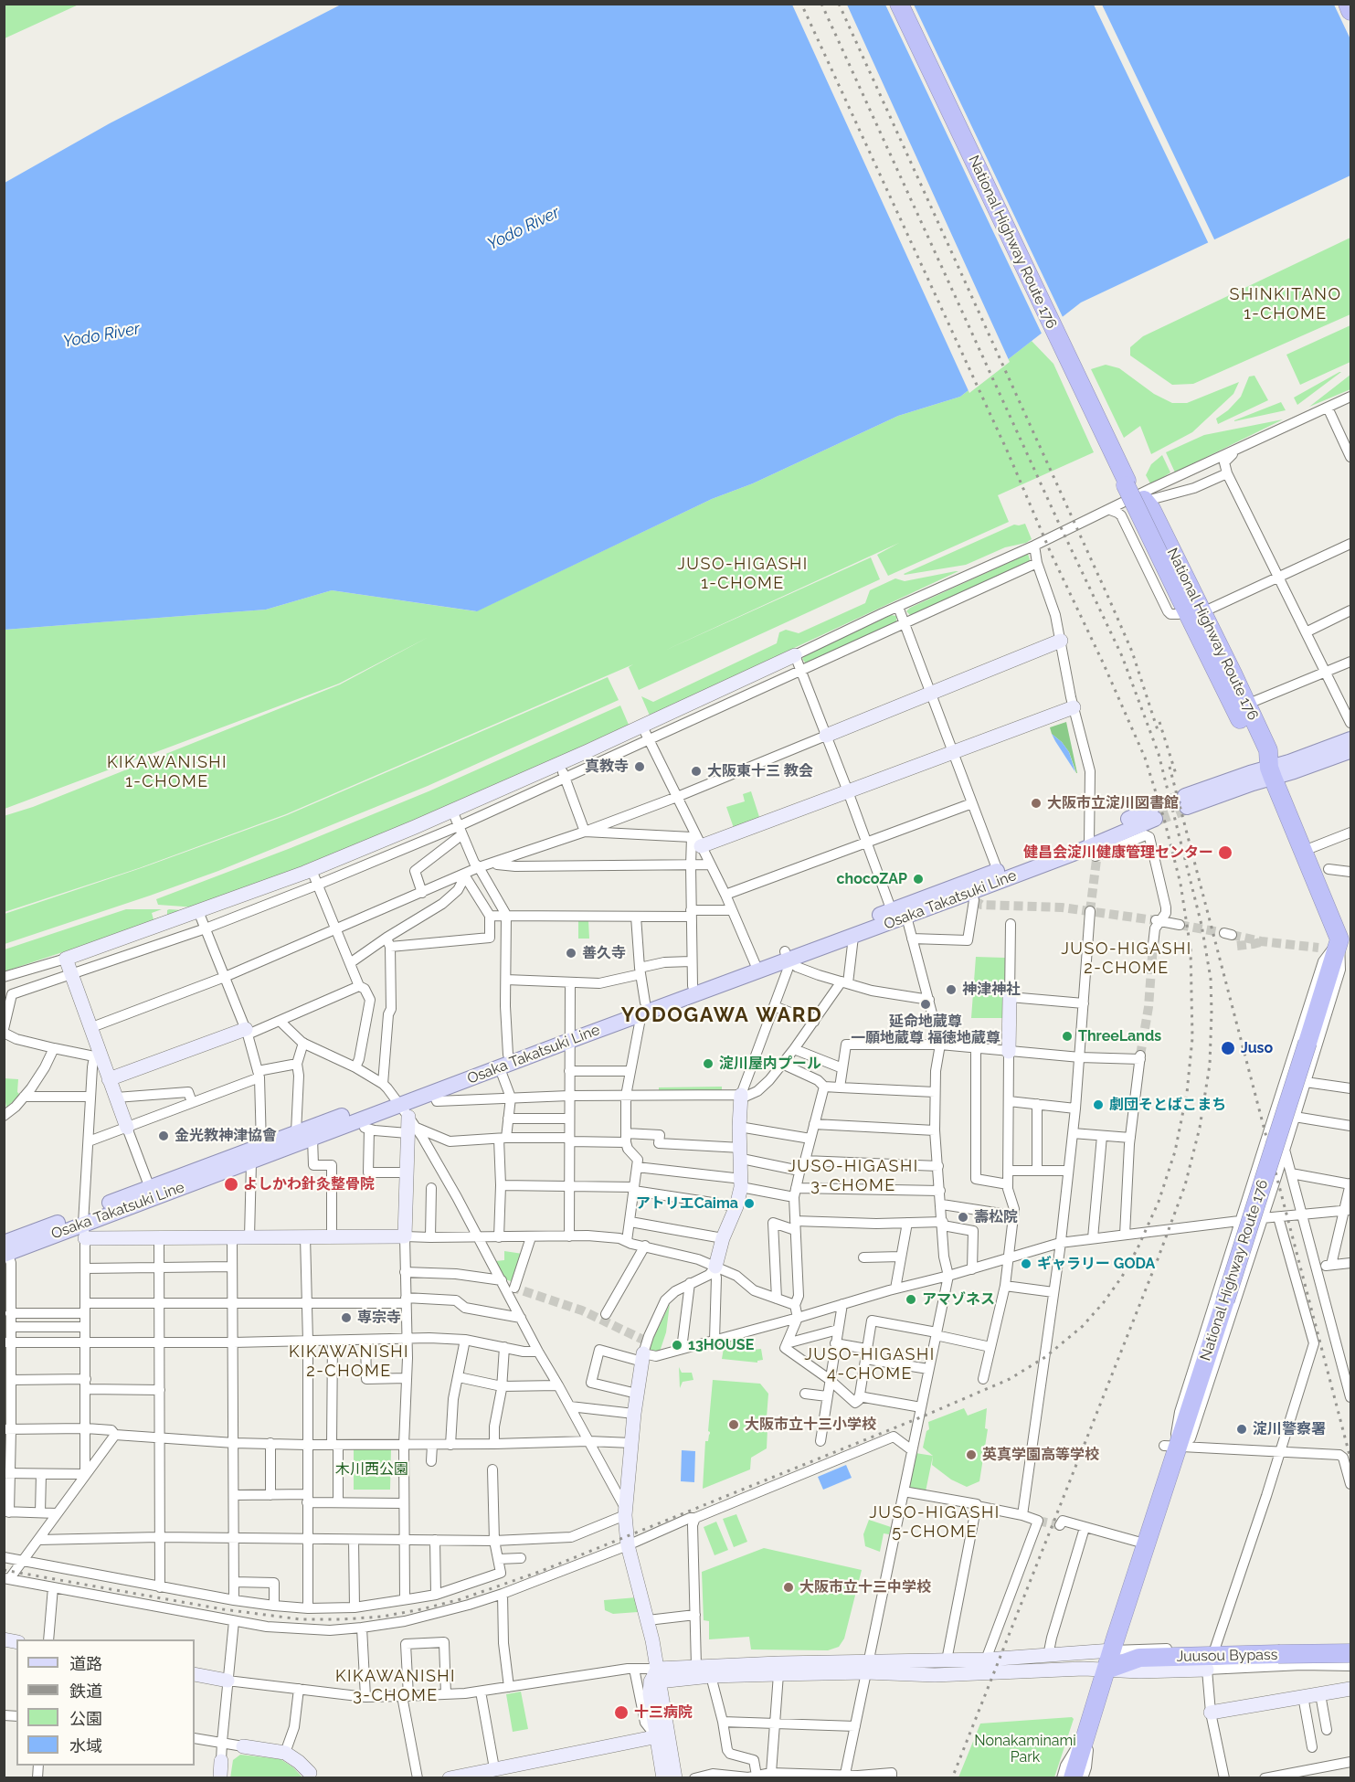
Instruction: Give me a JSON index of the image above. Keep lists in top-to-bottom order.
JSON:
{
  "streets": {
    "highway": ["National Highway Route 176", "Juusou Bypass"],
    "main road": ["Osaka Takatsuki Line"]
  },
  "crossings": [
    ["National Highway Route 176", "Juusou Bypass"]
  ],
  "districts": [
    "SHINKITANO 1-CHOME",
    "JUSO-HIGASHI 1-CHOME",
    "KIKAWANISHI 1-CHOME",
    "JUSO-HIGASHI 2-CHOME",
    "YODOGAWA WARD",
    "JUSO-HIGASHI 3-CHOME",
    "KIKAWANISHI 2-CHOME",
    "JUSO-HIGASHI 4-CHOME",
    "JUSO-HIGASHI 5-CHOME",
    "KIKAWANISHI 3-CHOME"
  ],
  "water": ["Yodo River"],
  "parks": ["木川西公園", "Nonakaminami Park"],
  "places": [
    "真教寺",
    "大阪東十三 教会",
    "大阪市立淀川図書館",
    "健昌会淀川健康管理センター",
    "chocoZAP",
    "善久寺",
    "神津神社",
    "延命地蔵尊 一願地蔵尊 福徳地蔵尊",
    "ThreeLands",
    "Juso",
    "淀川屋内プール",
    "劇団そとばこまち",
    "金光教神津協會",
    "よしかわ針灸整骨院",
    "アトリエCaima",
    "壽松院",
    "ギャラリー GODA",
    "アマゾネス",
    "専宗寺",
    "13HOUSE",
    "大阪市立十三小学校",
    "淀川警察署",
    "英真学園高等学校",
    "大阪市立十三中学校",
    "十三病院"
  ],
  "legend": [
    "道路",
    "鉄道",
    "公園",
    "水域"
  ]
}
